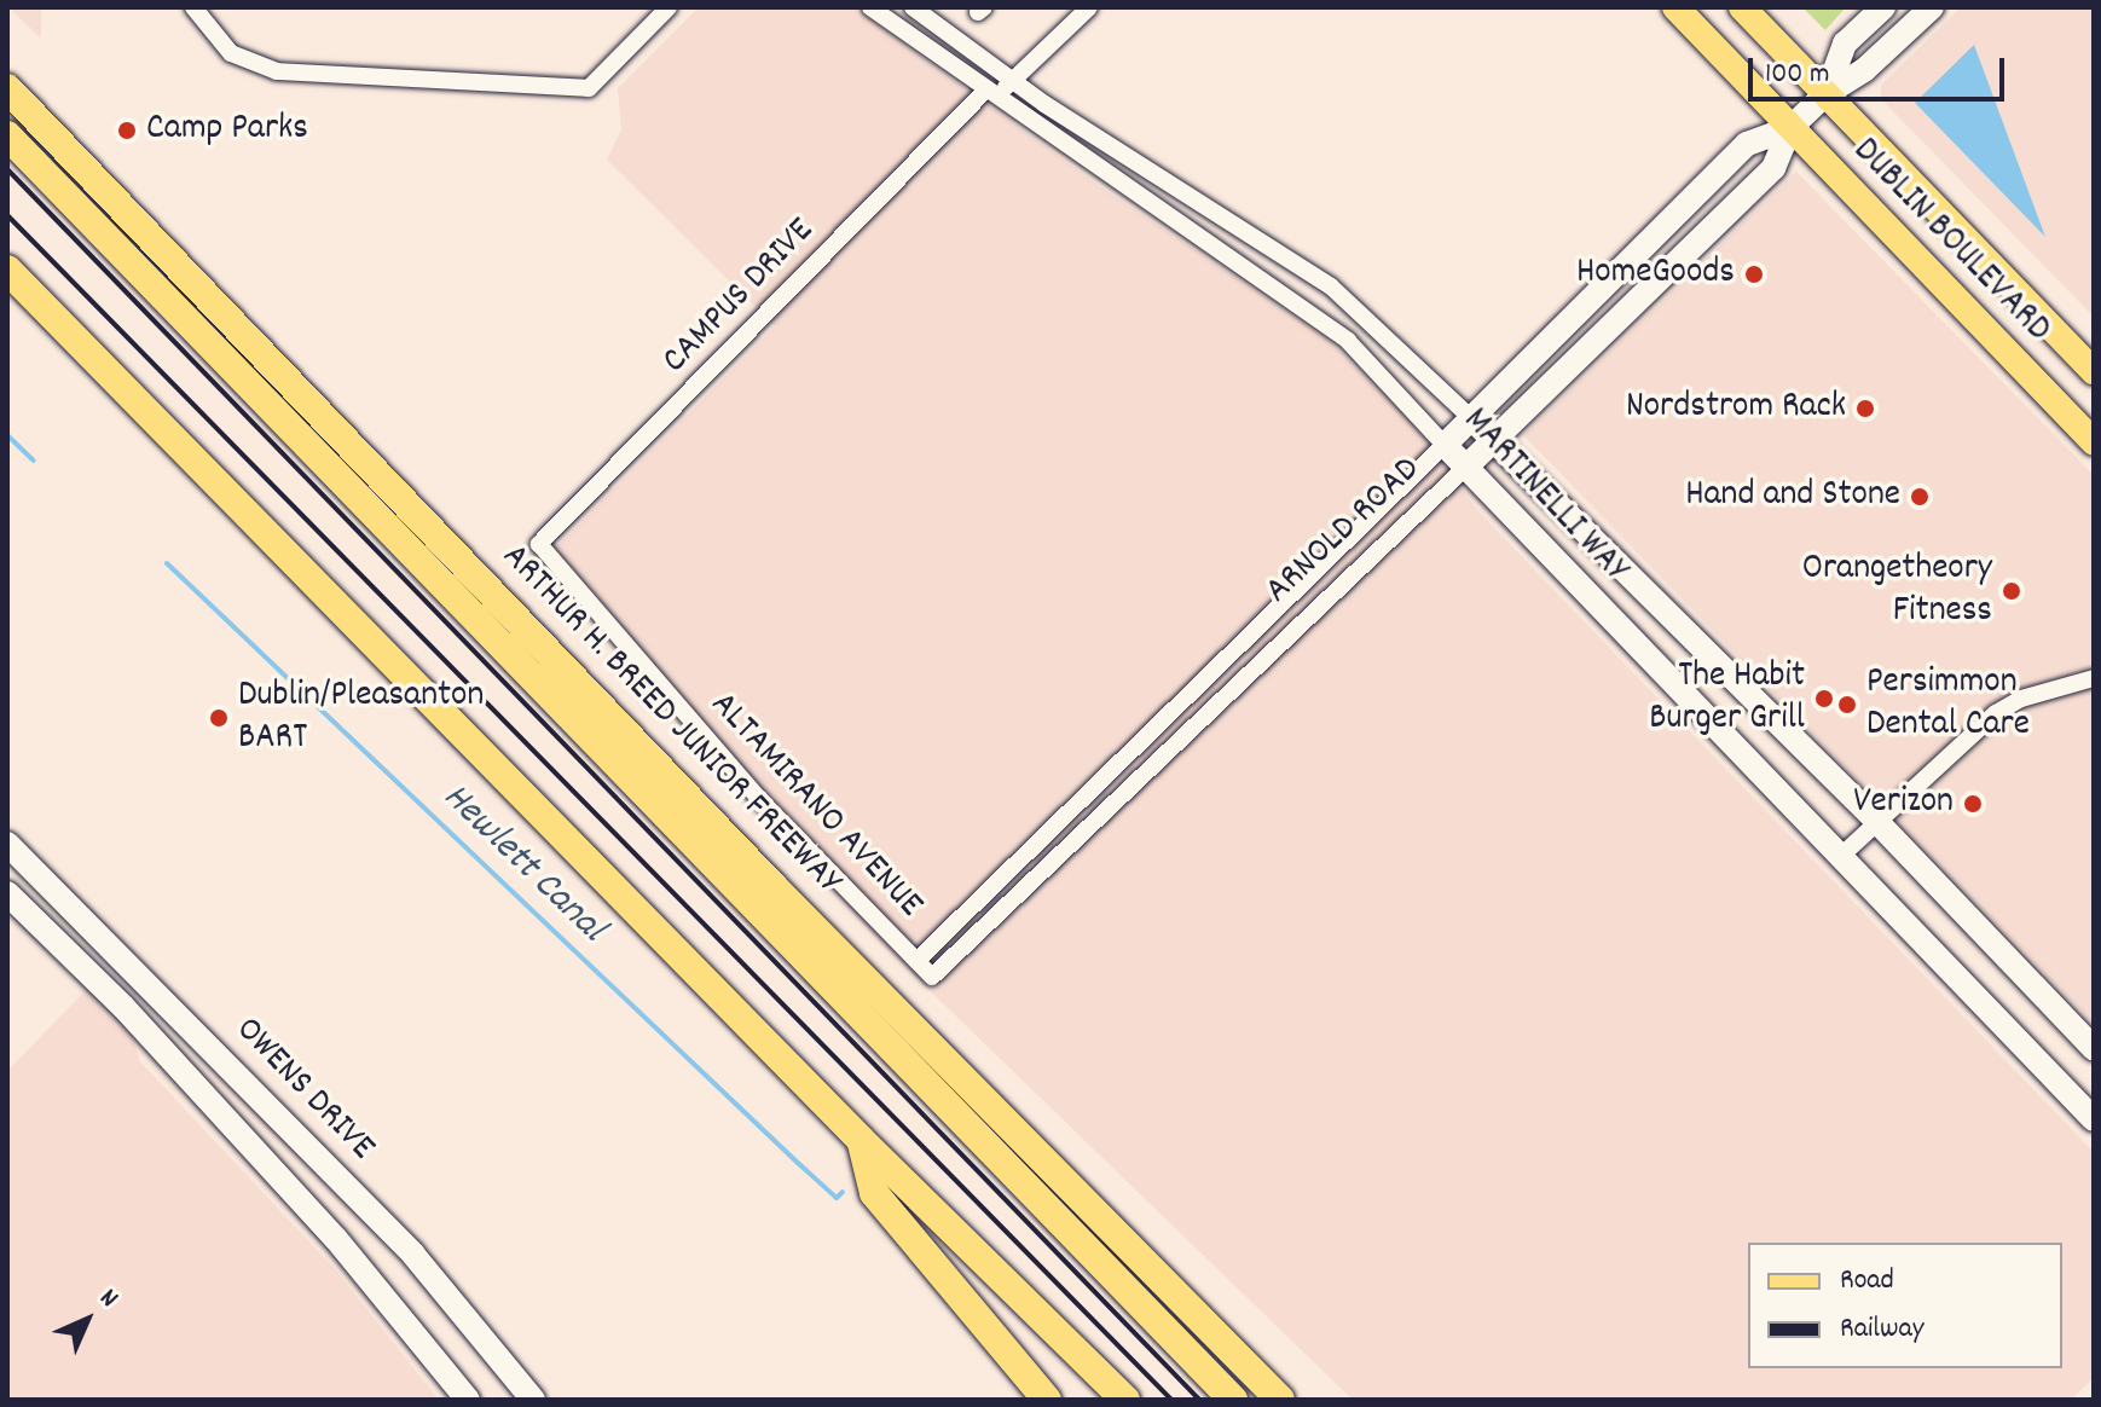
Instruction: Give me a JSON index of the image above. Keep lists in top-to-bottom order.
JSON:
{
  "streets": {
    "highway": ["ARTHUR H. BREED JUNIOR FREEWAY"],
    "main road": ["DUBLIN BOULEVARD"],
    "street": [
      "CAMPUS DRIVE",
      "MARTINELLI WAY",
      "ARNOLD ROAD",
      "ALTAMIRANO AVENUE",
      "OWENS DRIVE"
    ]
  },
  "crossings": [
    ["DUBLIN BOULEVARD", "ARNOLD ROAD"],
    ["CAMPUS DRIVE", "MARTINELLI WAY"],
    ["CAMPUS DRIVE", "ALTAMIRANO AVENUE"],
    ["MARTINELLI WAY", "ARNOLD ROAD"],
    ["ARNOLD ROAD", "ALTAMIRANO AVENUE"]
  ],
  "water": ["Hewlett Canal"],
  "places": [
    "Camp Parks",
    "HomeGoods",
    "Nordstrom Rack",
    "Hand and Stone",
    "Orangetheory Fitness",
    "The Habit Burger Grill",
    "Persimmon Dental Care",
    "Dublin/Pleasanton BART",
    "Verizon"
  ],
  "legend": ["Road", "Railway"],
  "scale_bar": "100 m",
  "north": "top right"
}
